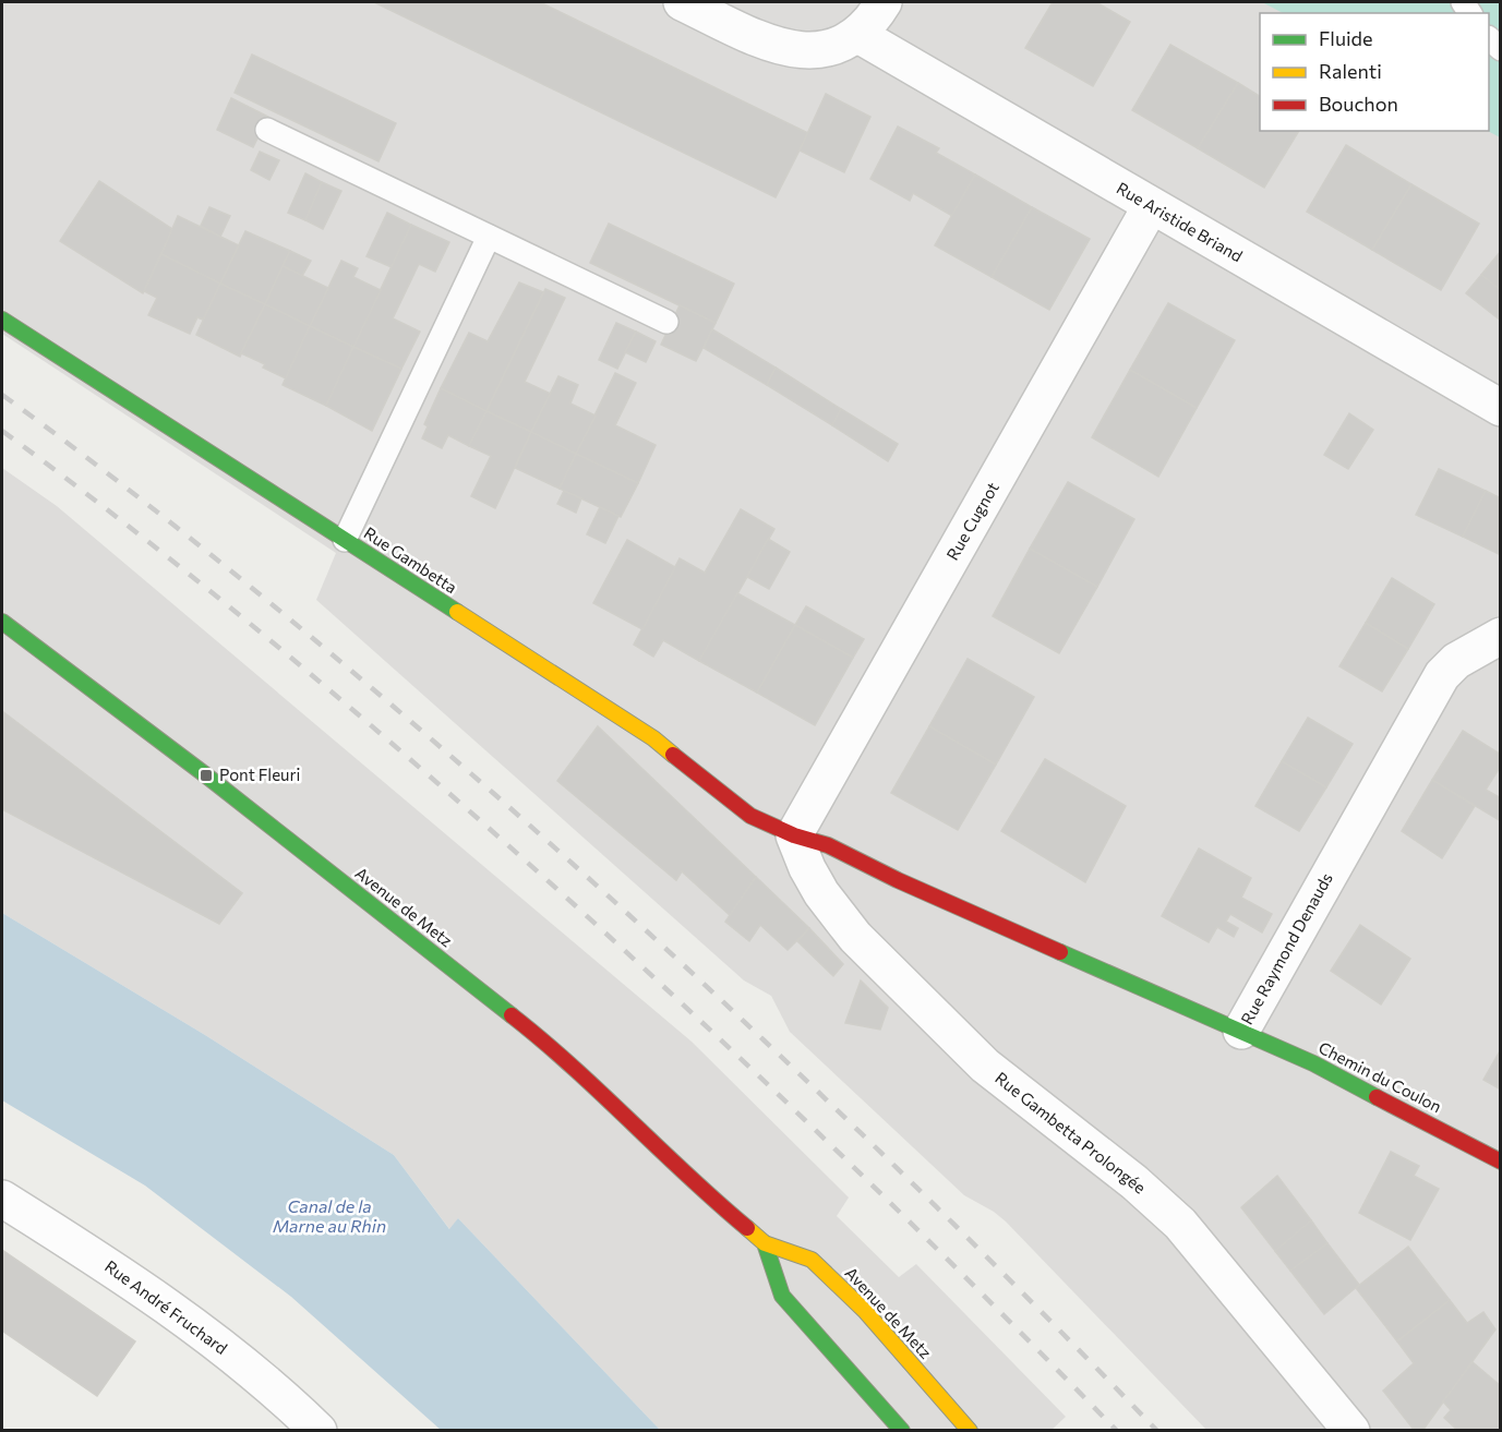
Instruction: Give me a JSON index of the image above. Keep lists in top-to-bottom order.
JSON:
{
  "streets": {
    "street": [
      "Rue Aristide Briand",
      "Rue Cugnot",
      "Rue Gambetta",
      "Avenue de Metz",
      "Rue Raymond Denauds",
      "Chemin du Coulon",
      "Rue Gambetta Prolongée",
      "Rue André Fruchard"
    ]
  },
  "crossings": [
    ["Rue Aristide Briand", "Rue Cugnot"],
    ["Rue Cugnot", "Rue Gambetta"],
    ["Rue Cugnot", "Rue Raymond Denauds"],
    ["Rue Cugnot", "Rue Gambetta Prolongée"],
    ["Rue Gambetta", "Rue Raymond Denauds"],
    ["Rue Gambetta", "Rue Gambetta Prolongée"],
    ["Rue Raymond Denauds", "Chemin du Coulon"],
    ["Rue Raymond Denauds", "Rue Gambetta Prolongée"]
  ],
  "water": ["Canal de la Marne au Rhin"],
  "places": {
    "transit": ["Pont Fleuri"]
  },
  "legend": ["Fluide", "Ralenti", "Bouchon"]
}
